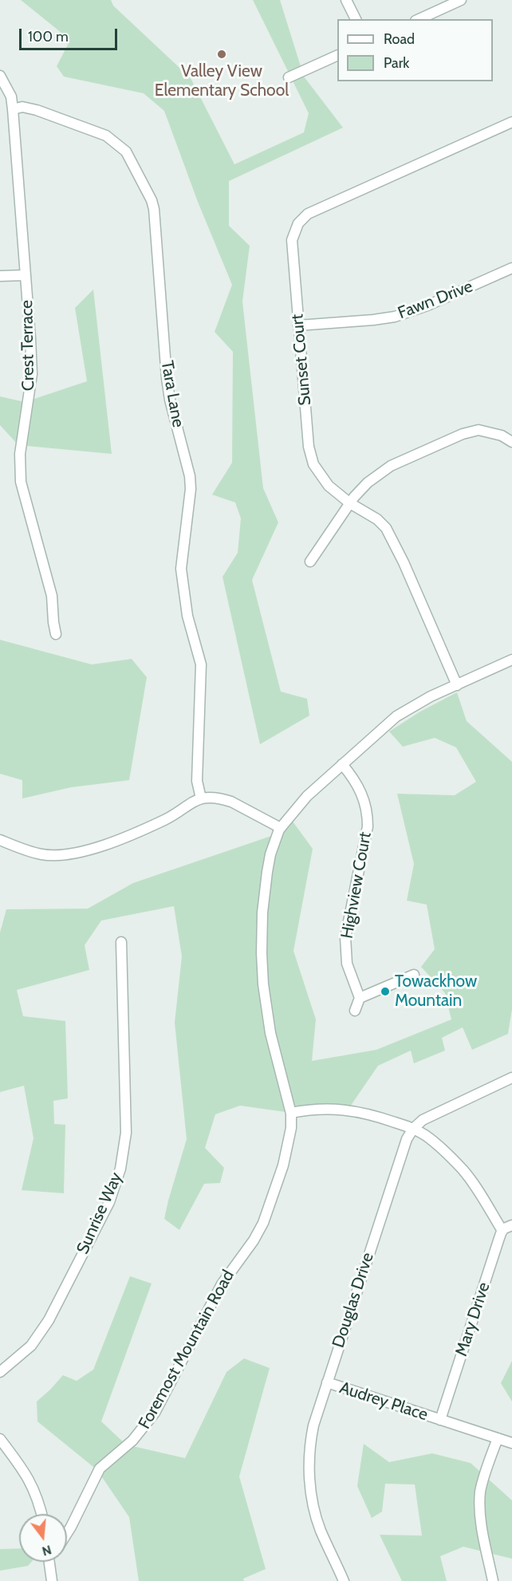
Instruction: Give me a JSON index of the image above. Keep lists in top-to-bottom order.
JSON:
{
  "streets": {
    "street": [
      "Fawn Drive",
      "Crest Terrace",
      "Sunset Court",
      "Tara Lane",
      "Highview Court",
      "Sunrise Way",
      "Douglas Drive",
      "Mary Drive",
      "Foremost Mountain Road",
      "Audrey Place"
    ]
  },
  "crossings": [
    ["Fawn Drive", "Sunset Court"],
    ["Crest Terrace", "Tara Lane"],
    ["Sunset Court", "Foremost Mountain Road"],
    ["Highview Court", "Foremost Mountain Road"],
    ["Douglas Drive", "Audrey Place"],
    ["Mary Drive", "Audrey Place"]
  ],
  "places": ["Valley View Elementary School", "Towackhow Mountain"],
  "legend": ["Road", "Park"],
  "scale_bar": "100 m",
  "north": "bottom"
}
